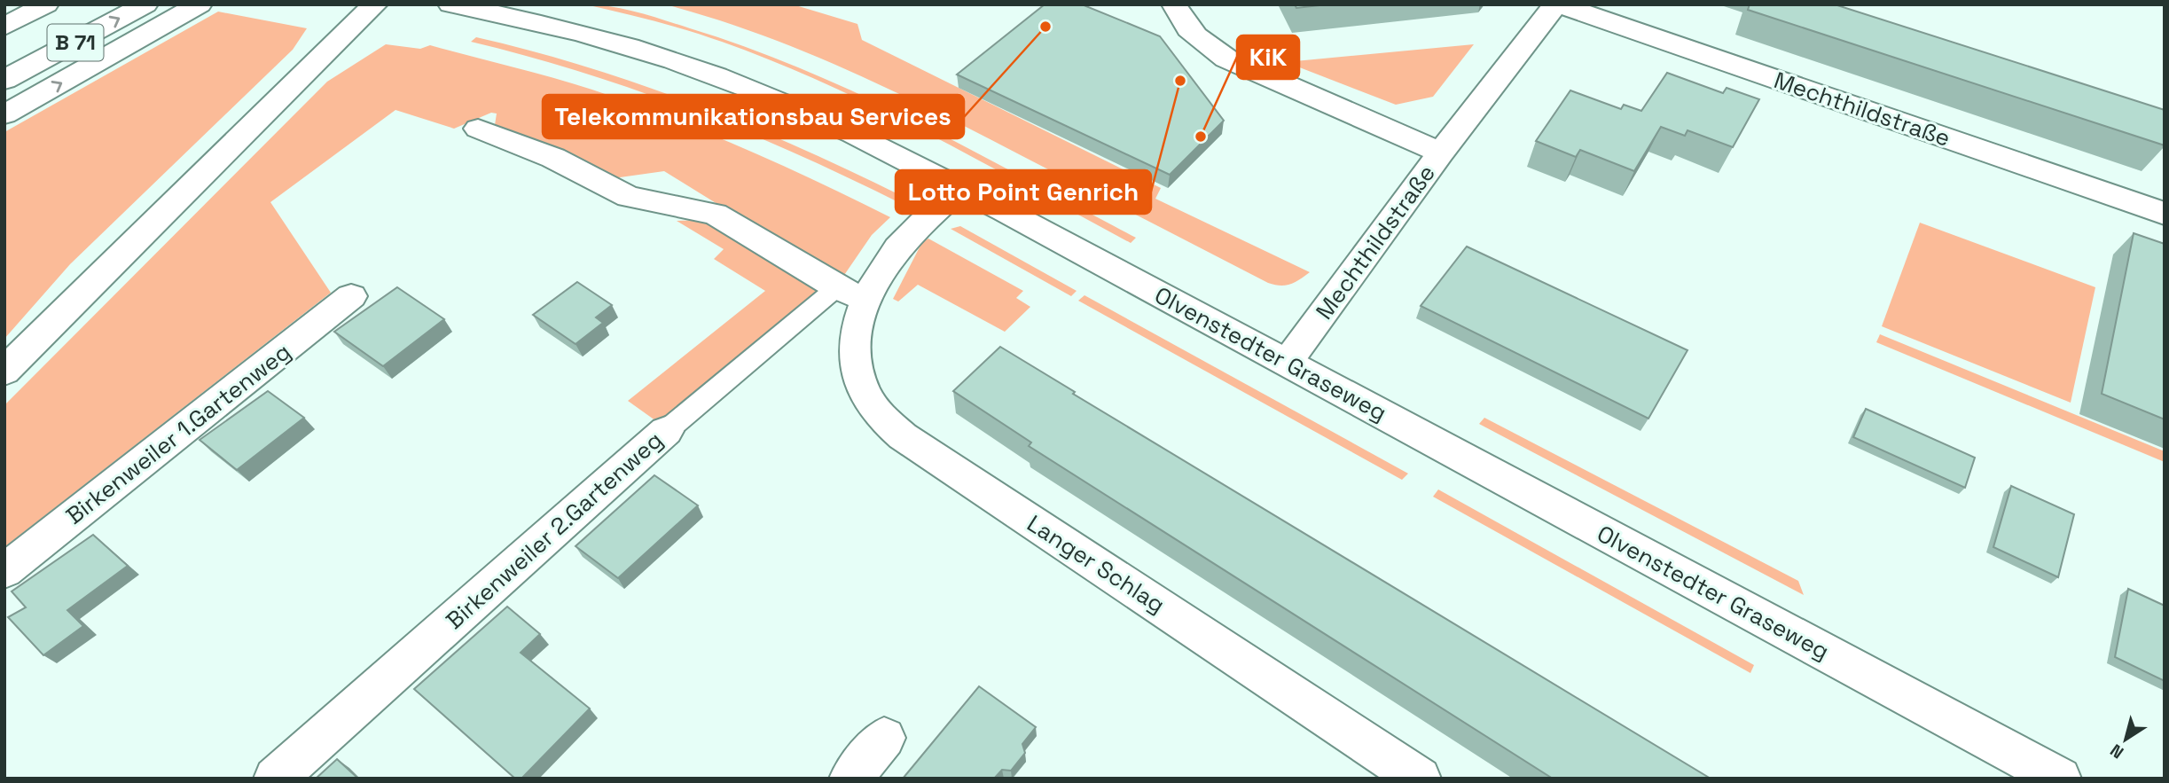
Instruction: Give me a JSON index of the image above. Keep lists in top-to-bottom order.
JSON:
{
  "streets": {
    "main road": [
      "B 71",
      "Mechthildstraße",
      "Olvenstedter Graseweg",
      "Birkenweiler 1.Gartenweg",
      "Birkenweiler 2.Gartenweg",
      "Langer Schlag"
    ]
  },
  "crossings": [
    ["Mechthildstraße", "Olvenstedter Graseweg"],
    ["Olvenstedter Graseweg", "Langer Schlag"],
    ["Birkenweiler 2.Gartenweg", "Langer Schlag"]
  ],
  "places": ["Telekommunikationsbau Services", "Lotto Point Genrich", "KiK"],
  "north": "bottom left"
}
